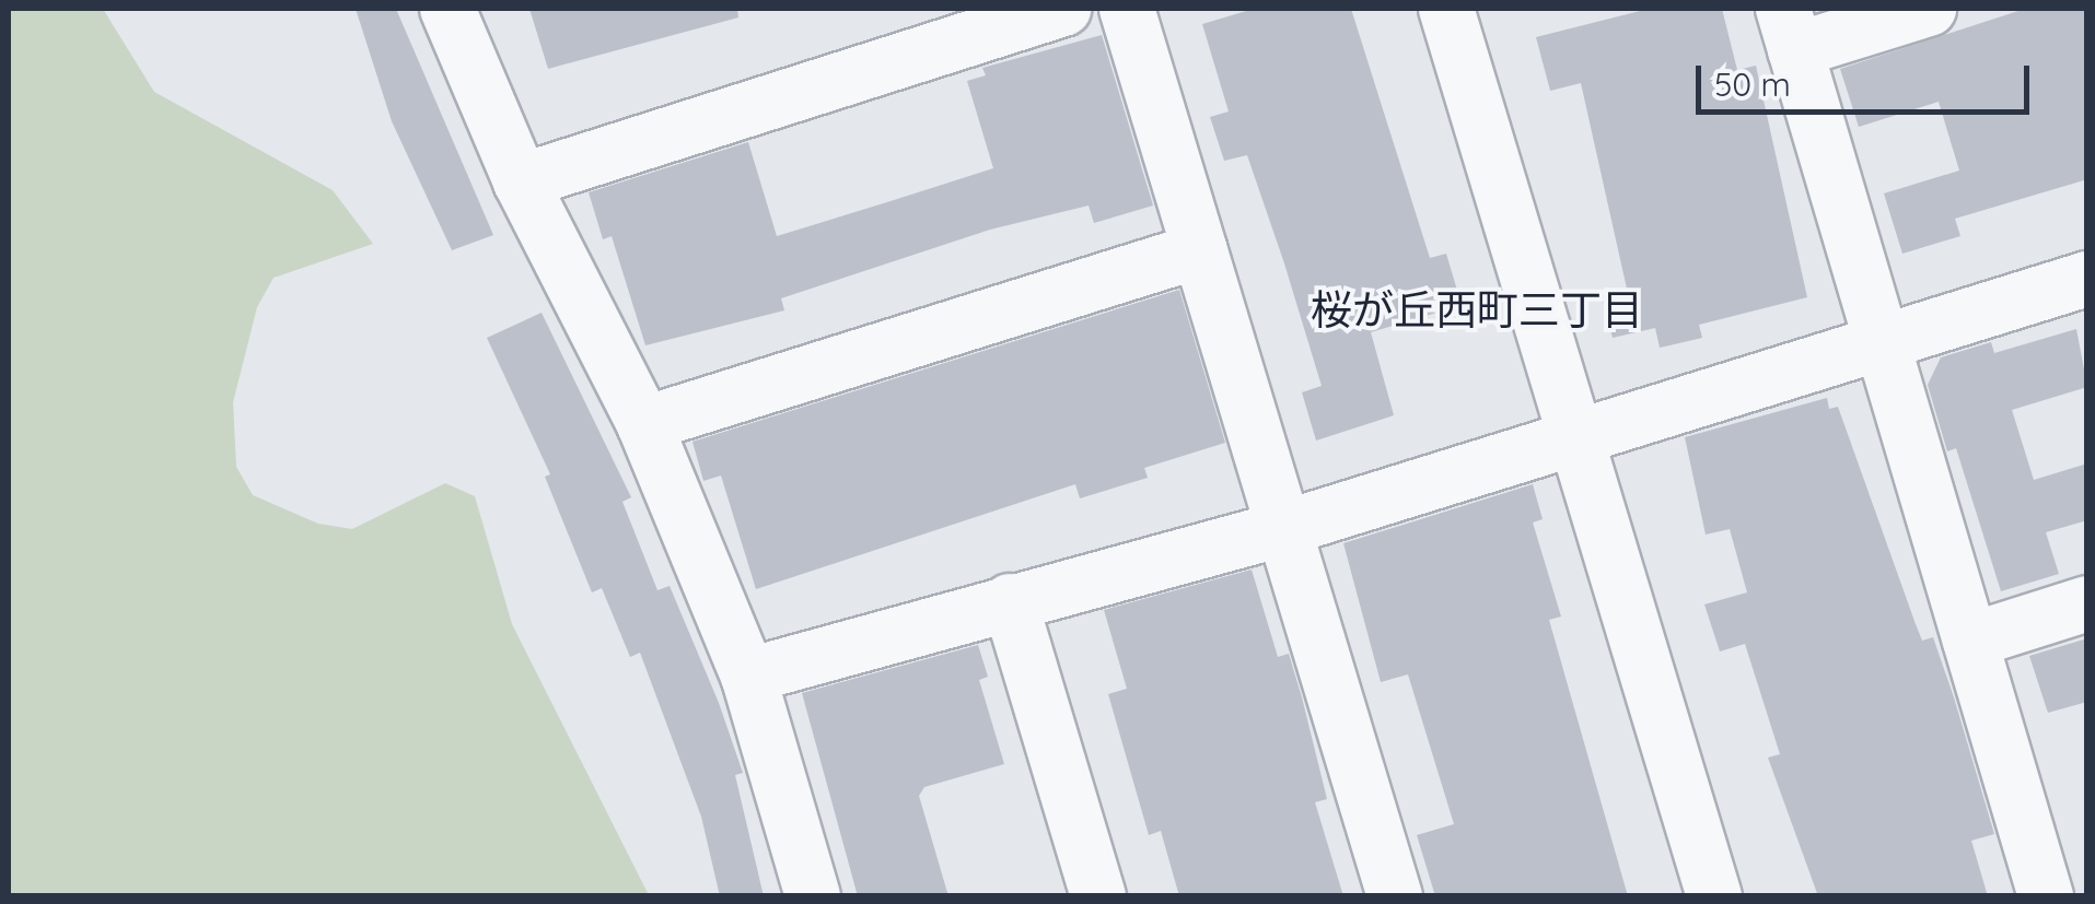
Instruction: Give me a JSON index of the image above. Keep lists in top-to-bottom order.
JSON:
{
  "districts": ["桜が丘西町三丁目"],
  "scale_bar": "50 m"
}
